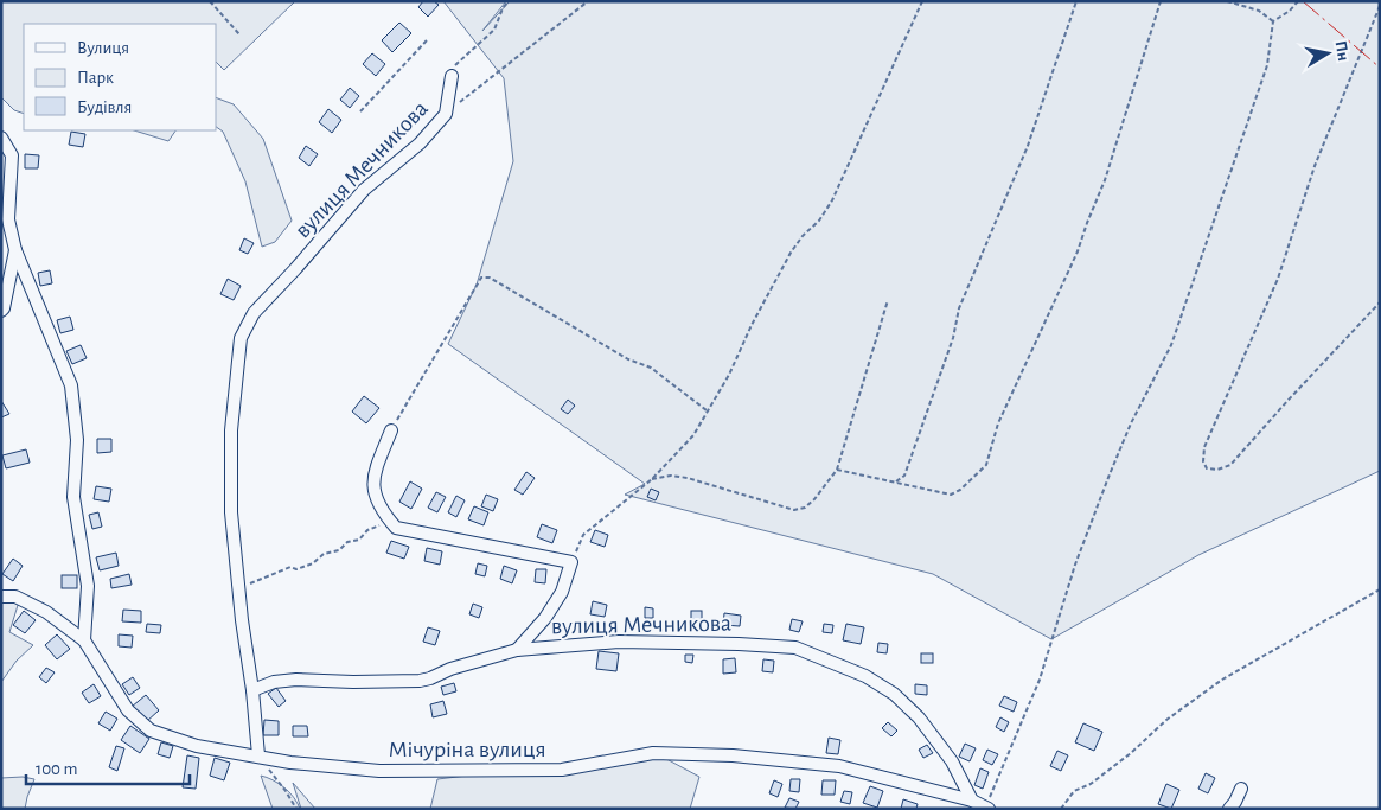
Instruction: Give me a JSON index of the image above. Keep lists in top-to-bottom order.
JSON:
{
  "streets": {
    "street": ["вулиця Мечникова", "Мічуріна вулиця"]
  },
  "crossings": [
    ["вулиця Мечникова", "Мічуріна вулиця"]
  ],
  "legend": ["Вулиця", "Парк", "Будівля"],
  "scale_bar": "100 m",
  "north": "right"
}
